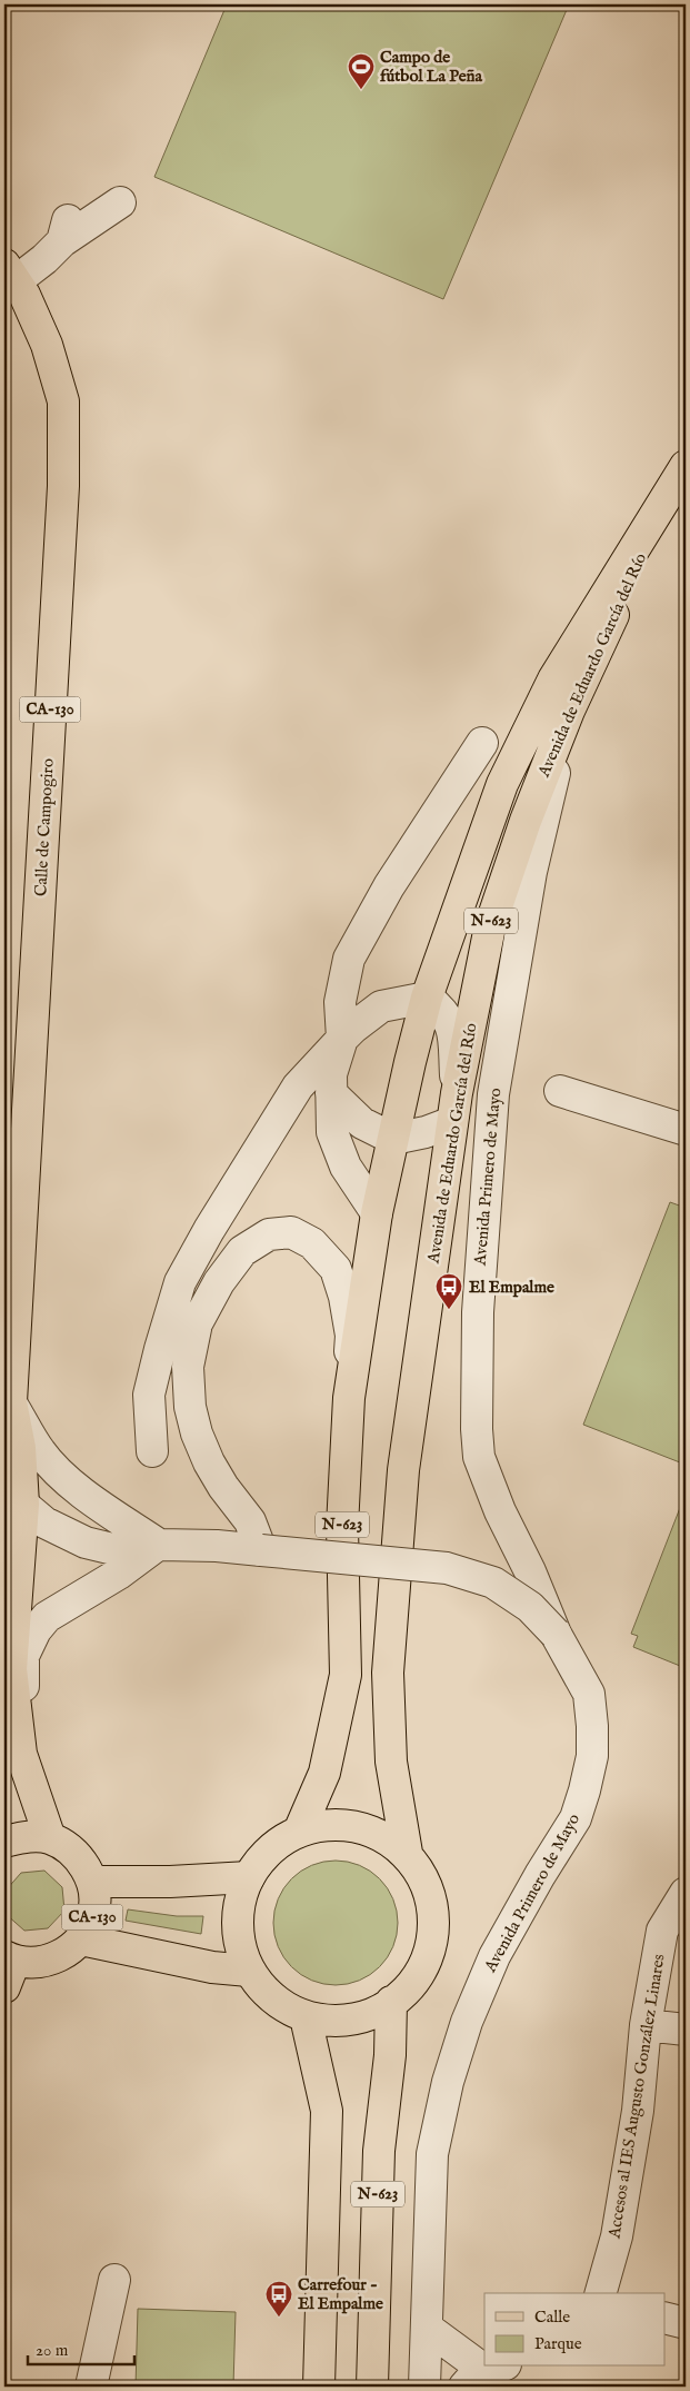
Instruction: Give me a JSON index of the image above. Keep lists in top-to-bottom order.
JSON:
{
  "streets": {
    "main road": [
      "Avenida de Eduardo García del Río",
      "CA-130",
      "Calle de Campogiro",
      "N-623"
    ],
    "street": ["Avenida Primero de Mayo", "Accesos al IES Augusto González Linares"]
  },
  "crossings": [
    ["Avenida de Eduardo García del Río", "N-623"],
    ["Avenida de Eduardo García del Río", "Avenida Primero de Mayo"],
    ["CA-130", "Calle de Campogiro"],
    ["Calle de Campogiro", "Avenida Primero de Mayo"]
  ],
  "places": {
    "sports": ["Campo de fútbol La Peña"],
    "bus stop": ["El Empalme", "Carrefour - El Empalme"]
  },
  "legend": ["Calle", "Parque"],
  "scale_bar": "20 m"
}
